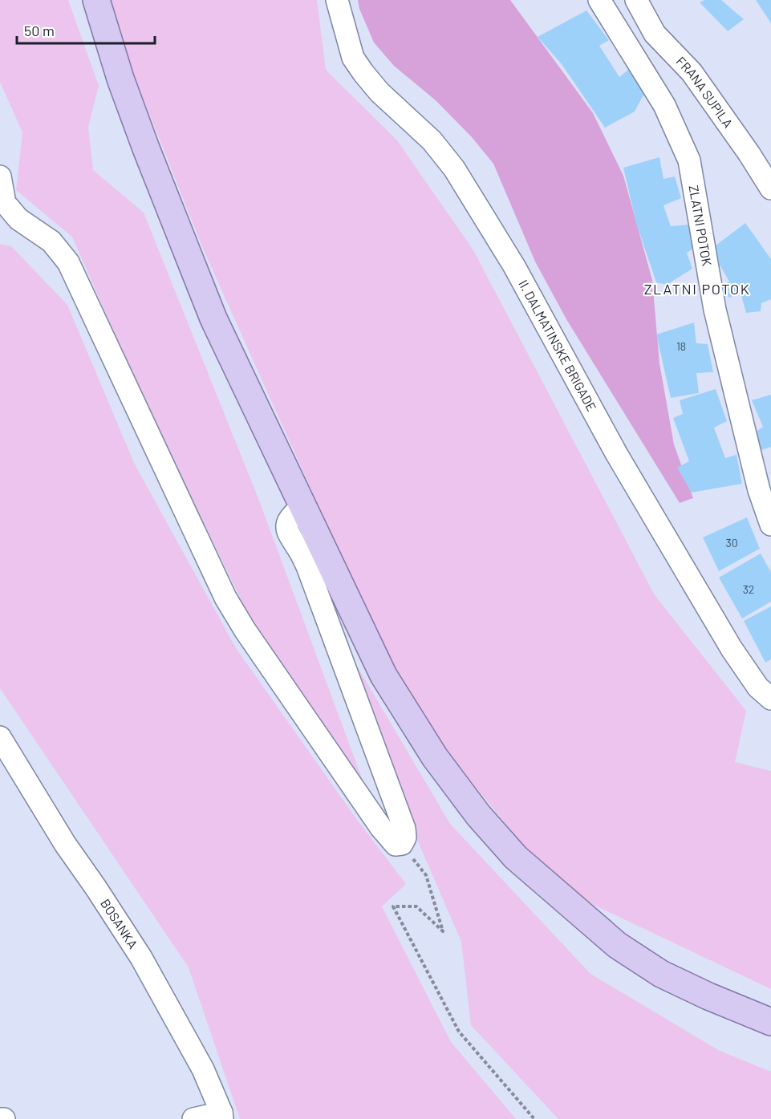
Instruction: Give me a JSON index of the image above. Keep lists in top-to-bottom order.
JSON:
{
  "streets": {
    "street": [
      "FRANA SUPILA",
      "ZLATNI POTOK",
      "II. DALMATINSKE BRIGADE",
      "BOSANKA"
    ]
  },
  "districts": ["ZLATNI POTOK"],
  "house_numbers": ["18", "30", "32"],
  "scale_bar": "50 m"
}
